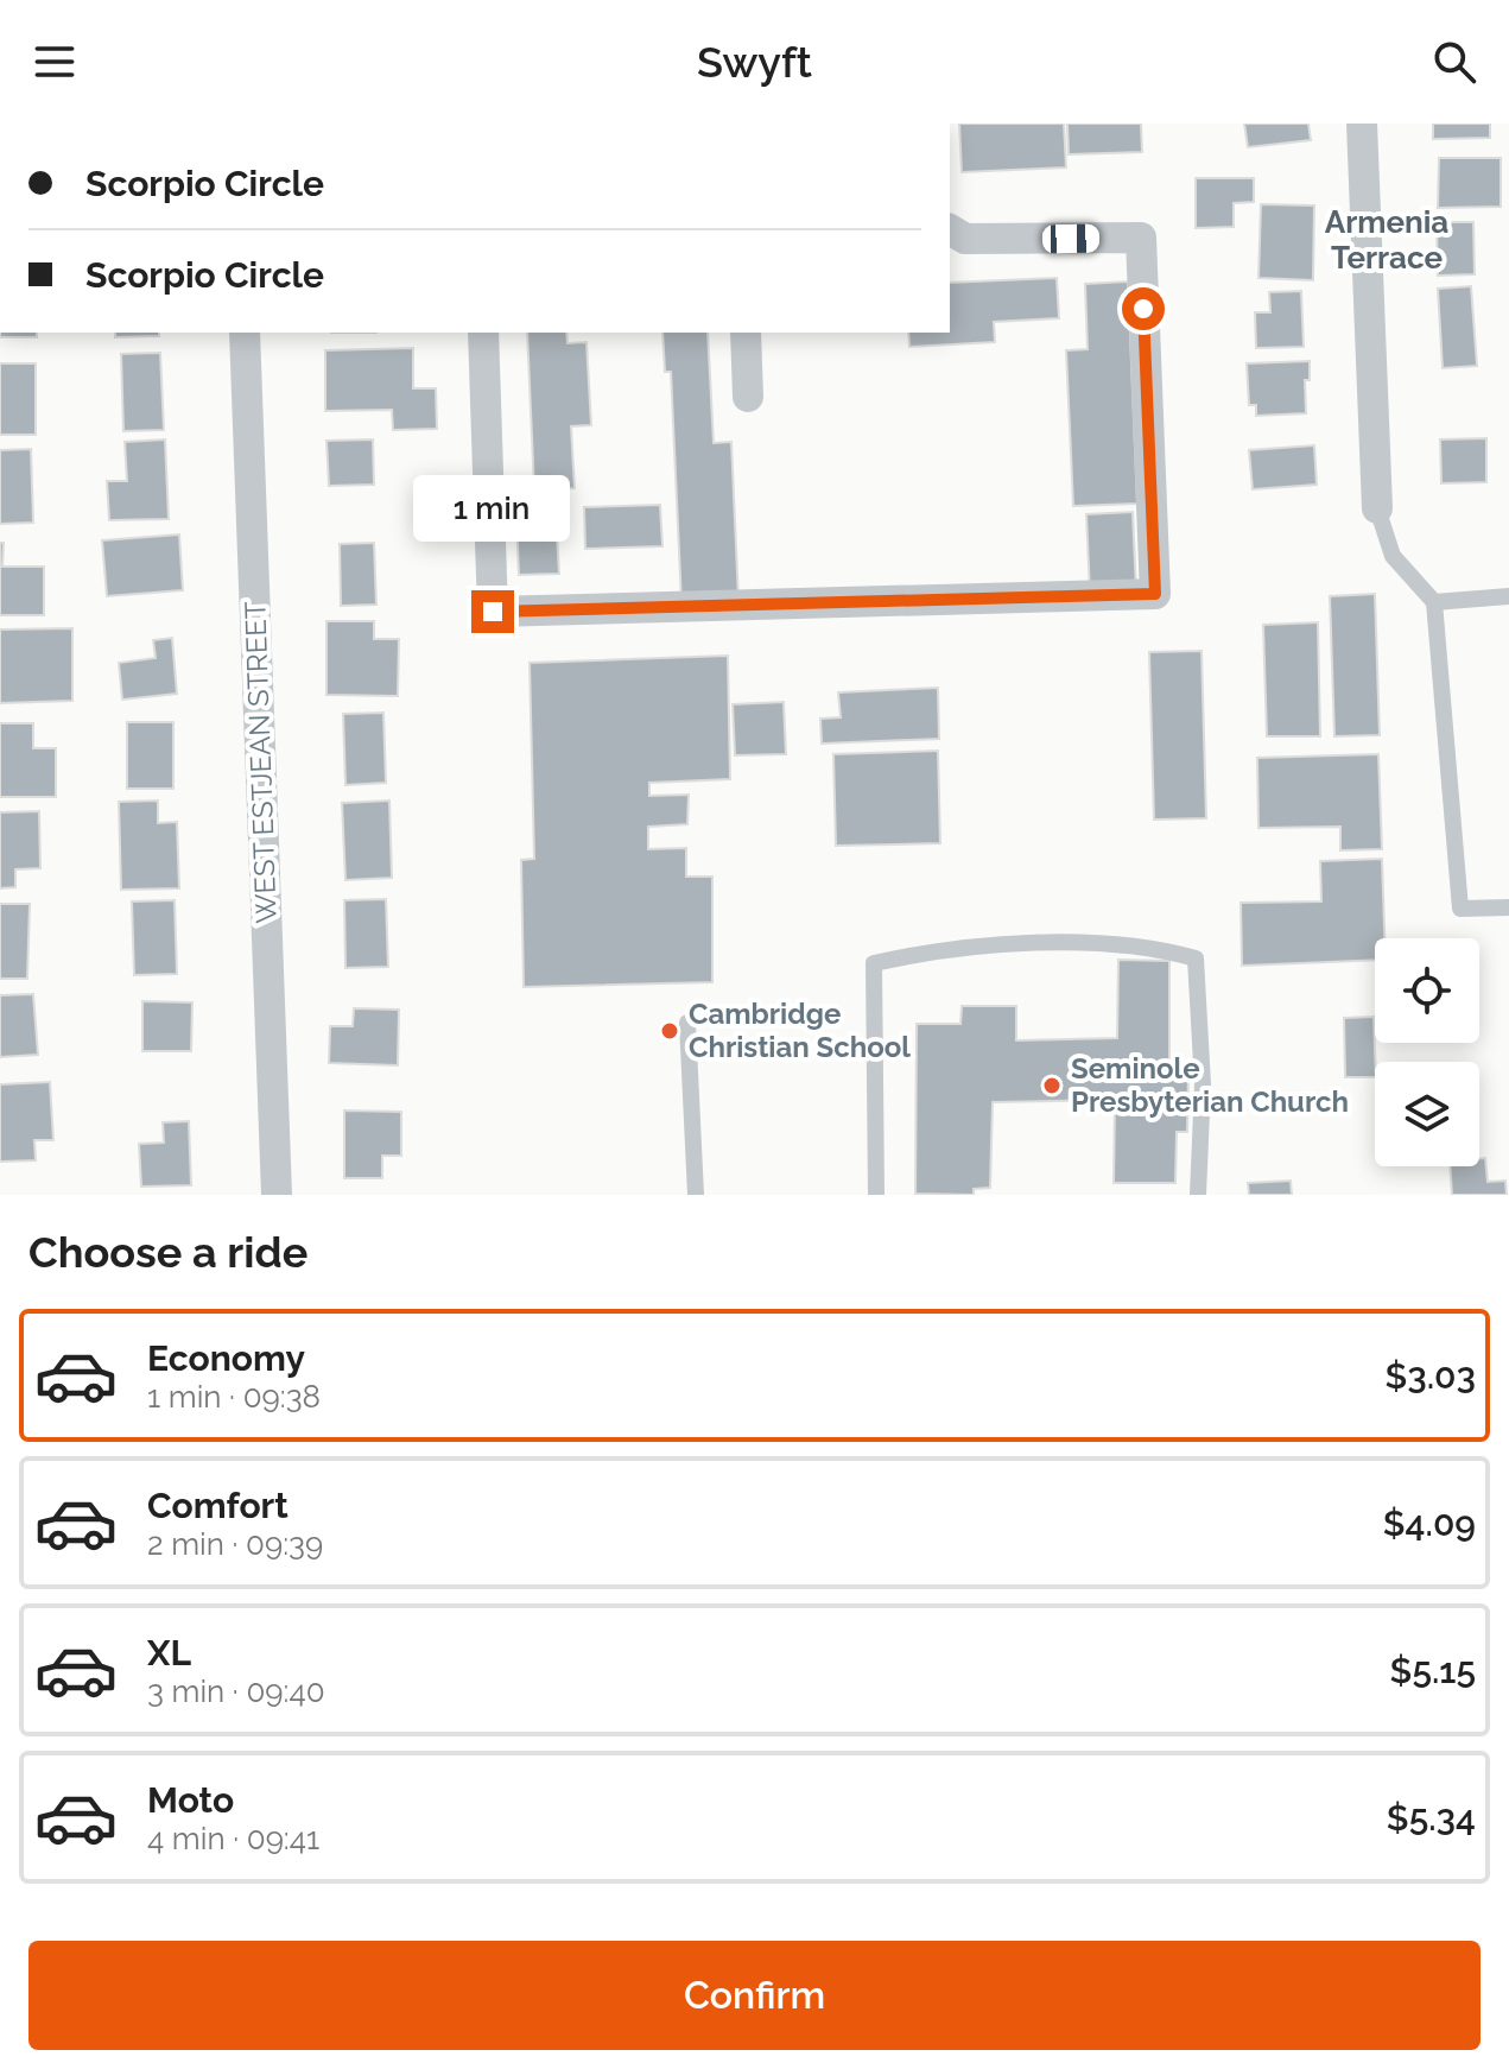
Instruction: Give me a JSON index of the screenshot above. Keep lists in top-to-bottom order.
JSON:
{
  "streets": {
    "street": ["WEST ESTJEAN STREET"]
  },
  "districts": ["Armenia Terrace"],
  "places": ["Cambridge Christian School", "Seminole Presbyterian Church"],
  "page": {
    "header": "Swyft",
    "banner": ["Scorpio Circle", "Scorpio Circle"],
    "bubble": "1 min",
    "heading": "Choose a ride",
    "list": [
      {
        "name": "Economy",
        "note": "1 min · 09:38",
        "value": "$3.03"
      },
      {
        "name": "Comfort",
        "note": "2 min · 09:39",
        "value": "$4.09"
      },
      {
        "name": "XL",
        "note": "3 min · 09:40",
        "value": "$5.15"
      },
      {
        "name": "Moto",
        "note": "4 min · 09:41",
        "value": "$5.34"
      }
    ],
    "buttons": "Confirm"
  }
}
